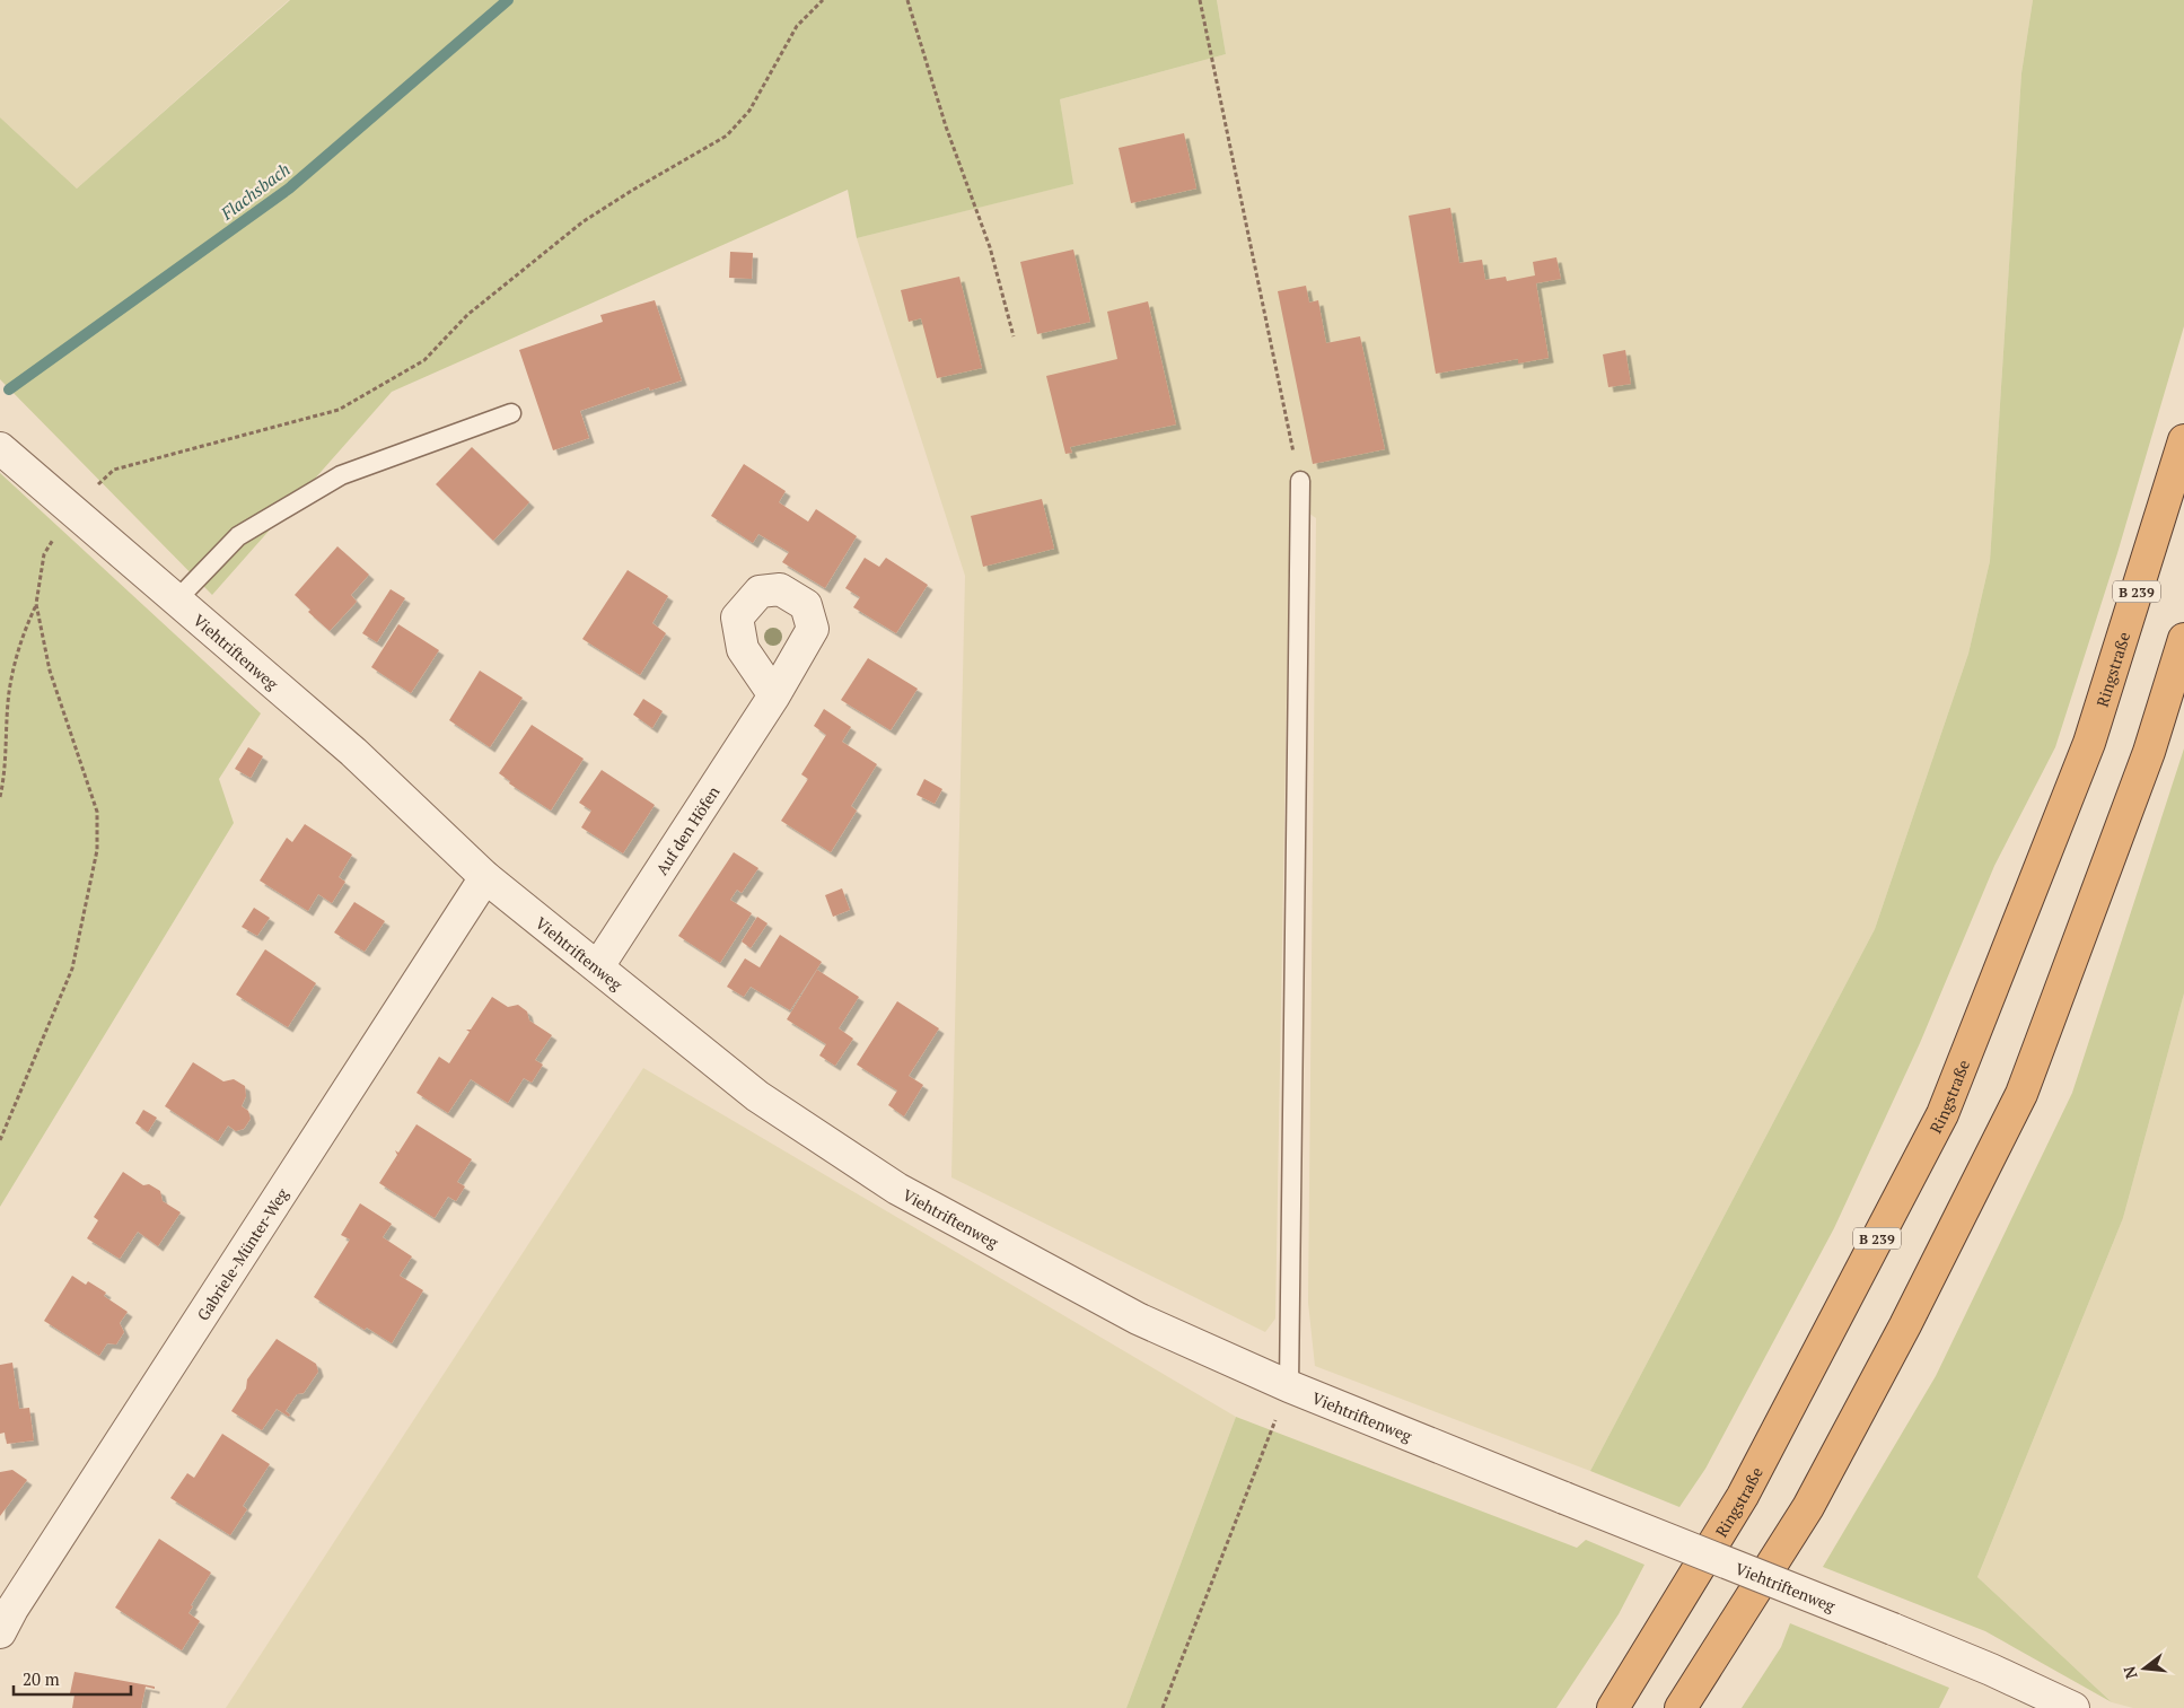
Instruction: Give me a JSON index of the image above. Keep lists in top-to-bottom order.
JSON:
{
  "streets": {
    "highway": ["B 239", "Ringstraße"],
    "street": ["Viehtriftenweg", "Auf den Höfen", "Gabriele-Münter-Weg"]
  },
  "crossings": [
    ["Viehtriftenweg", "Auf den Höfen"],
    ["Viehtriftenweg", "Gabriele-Münter-Weg"]
  ],
  "water": ["Flachsbach"],
  "scale_bar": "20 m",
  "north": "left"
}
